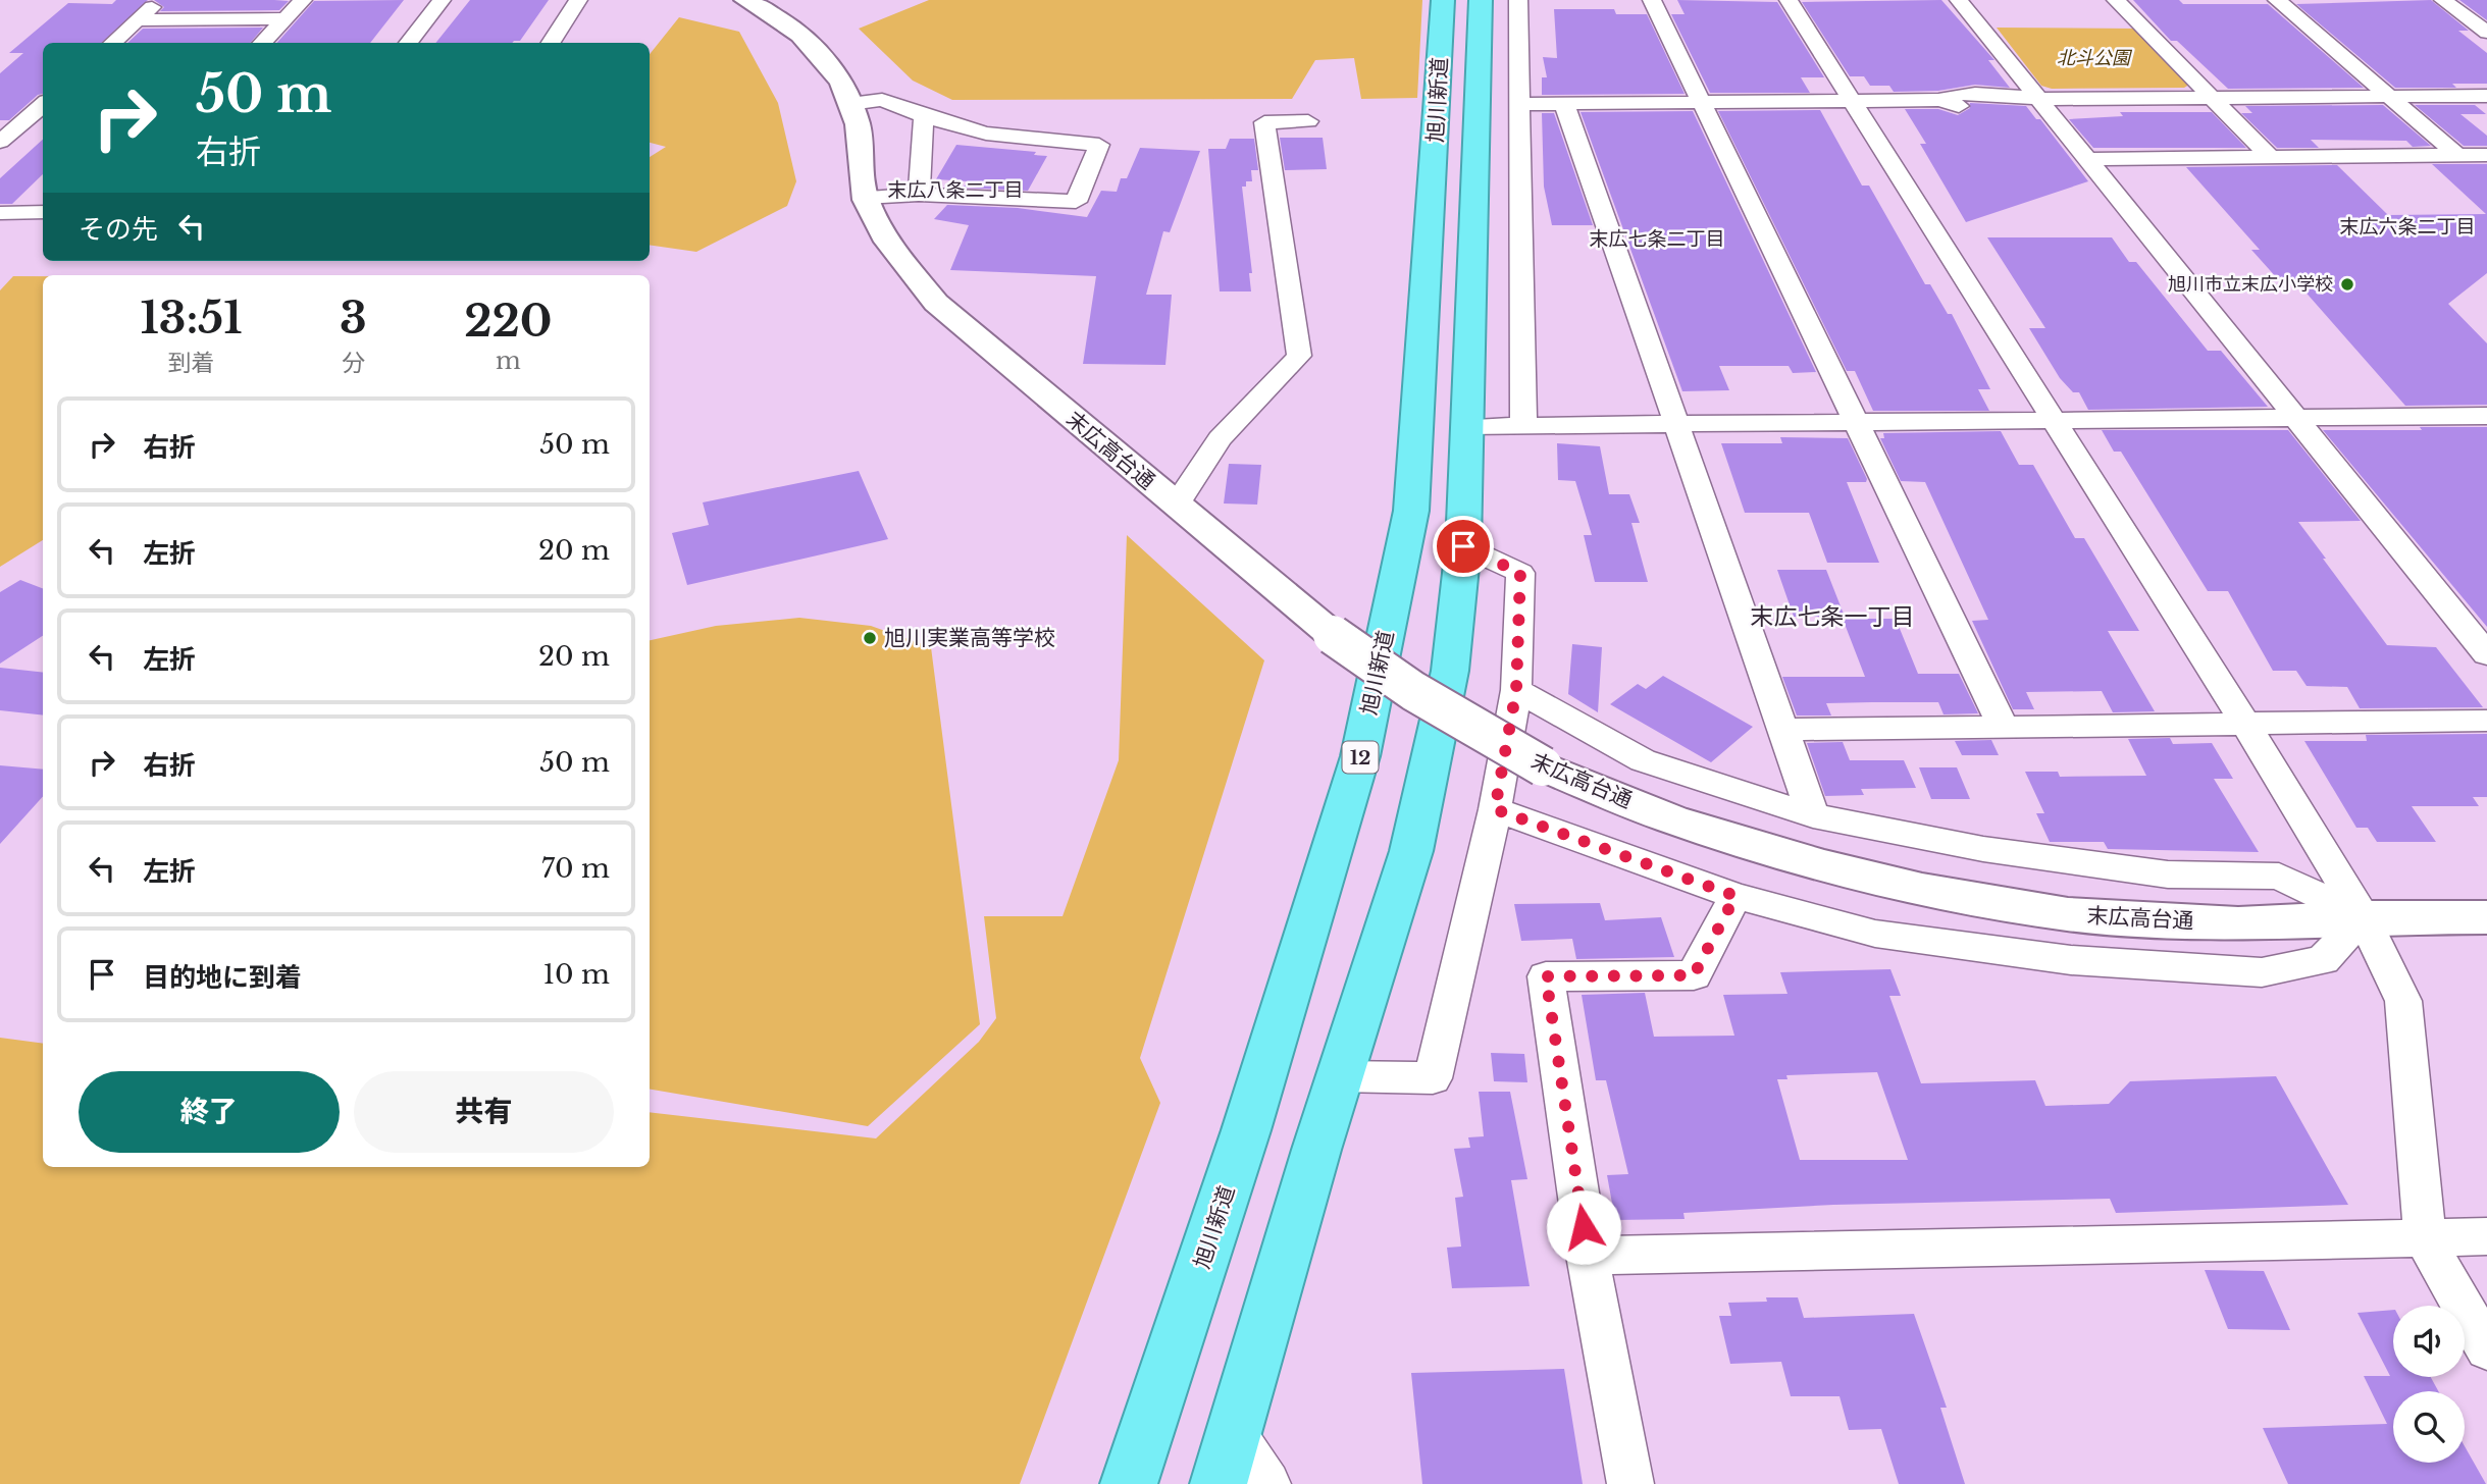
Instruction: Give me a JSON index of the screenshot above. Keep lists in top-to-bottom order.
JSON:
{
  "streets": {
    "highway": ["旭川新道", "12"],
    "street": ["末広高台通"]
  },
  "districts": [
    "末広八条二丁目",
    "末広六条二丁目",
    "末広七条二丁目",
    "末広七条一丁目"
  ],
  "parks": ["北斗公園"],
  "places": ["旭川市立末広小学校", "旭川実業高等学校"],
  "page": {
    "turn": ["50 m", "右折"],
    "then": "その先",
    "eta": [
      "13:51",
      "到着",
      "3",
      "分",
      "220",
      "m"
    ],
    "list": [
      {
        "name": "右折",
        "value": "50 m"
      },
      {
        "name": "左折",
        "value": "20 m"
      },
      {
        "name": "左折",
        "value": "20 m"
      },
      {
        "name": "右折",
        "value": "50 m"
      },
      {
        "name": "左折",
        "value": "70 m"
      },
      {
        "name": "目的地に到着",
        "value": "10 m"
      }
    ],
    "buttons": ["終了", "共有"]
  }
}
